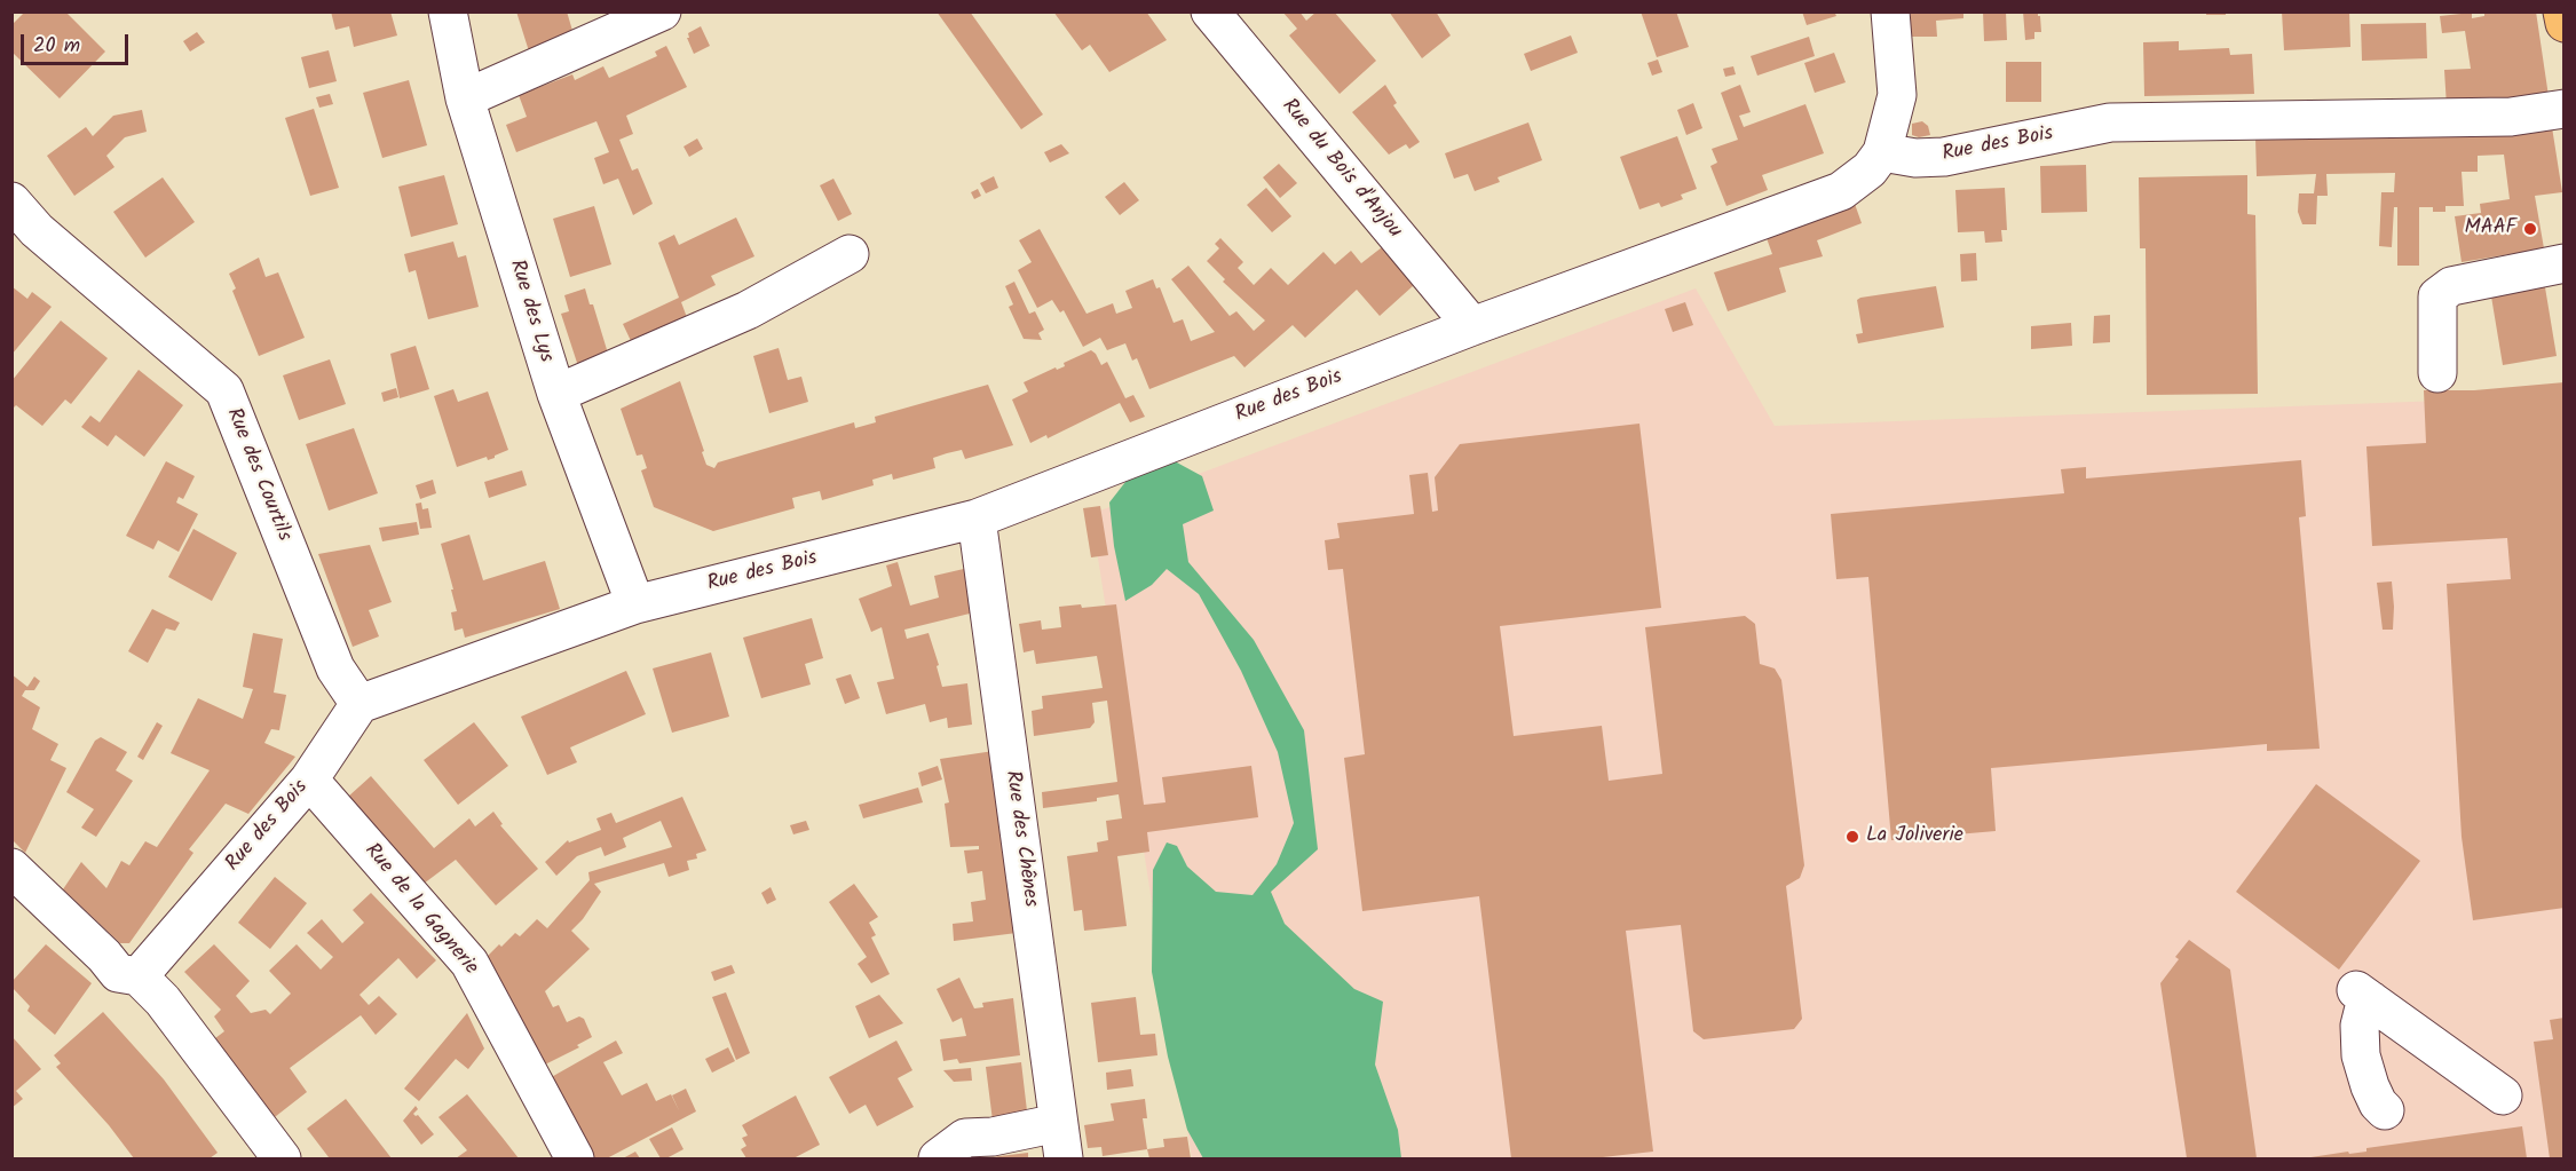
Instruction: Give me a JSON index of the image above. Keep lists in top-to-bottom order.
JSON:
{
  "streets": {
    "street": [
      "Rue des Bois",
      "Rue du Bois d'Anjou",
      "Rue des Lys",
      "Rue des Courtils",
      "Rue des Chênes",
      "Rue de la Gagnerie"
    ]
  },
  "crossings": [
    ["Rue des Bois", "Rue du Bois d'Anjou"],
    ["Rue des Bois", "Rue des Lys"],
    ["Rue des Bois", "Rue des Courtils"],
    ["Rue des Bois", "Rue des Chênes"],
    ["Rue des Bois", "Rue de la Gagnerie"]
  ],
  "places": ["MAAF", "La Joliverie"],
  "scale_bar": "20 m"
}
